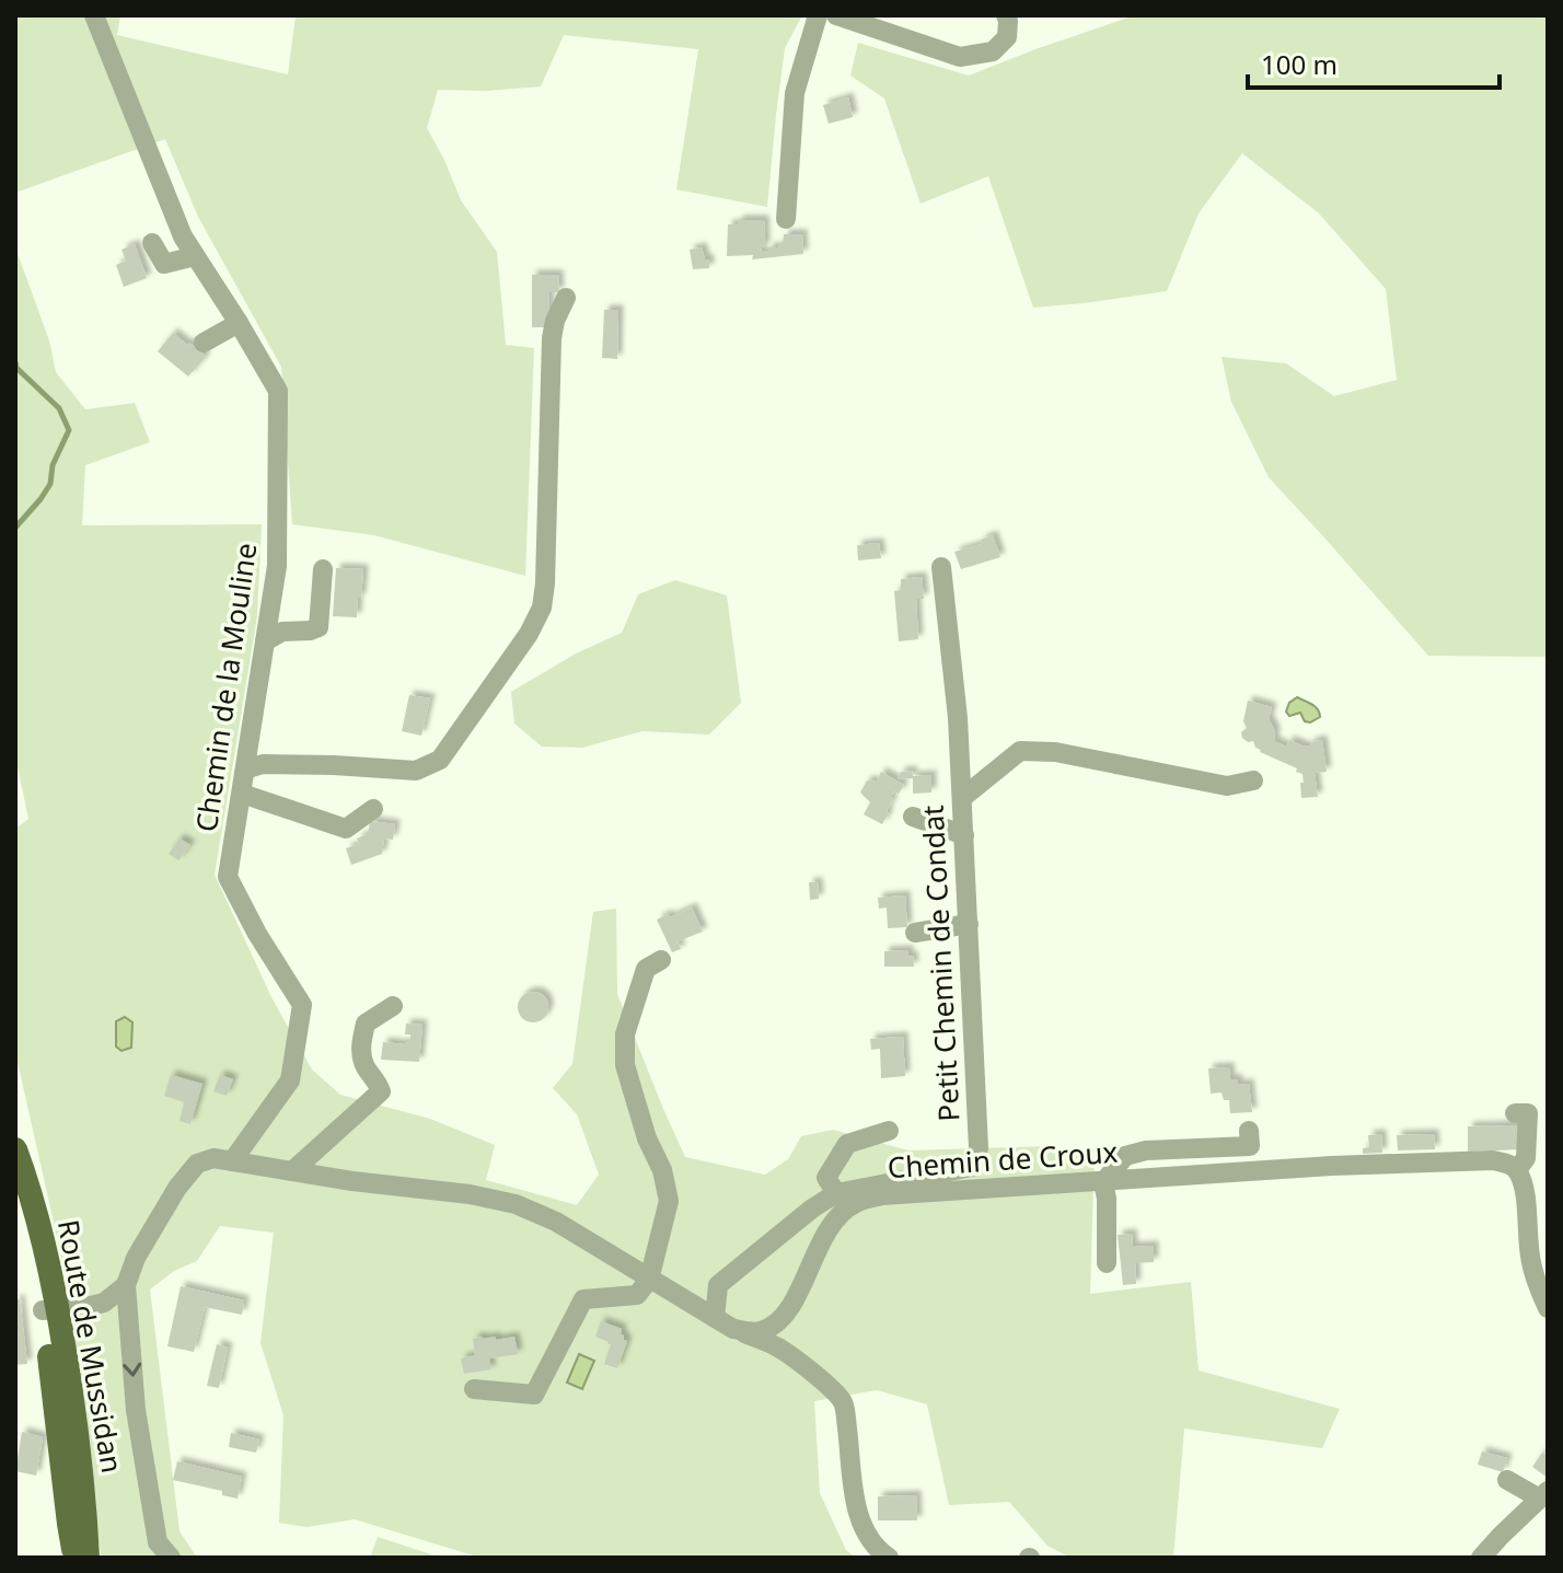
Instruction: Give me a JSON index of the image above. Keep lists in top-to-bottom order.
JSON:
{
  "streets": {
    "main road": ["Route de Mussidan"],
    "street": ["Chemin de la Mouline", "Petit Chemin de Condat", "Chemin de Croux"]
  },
  "scale_bar": "100 m"
}
